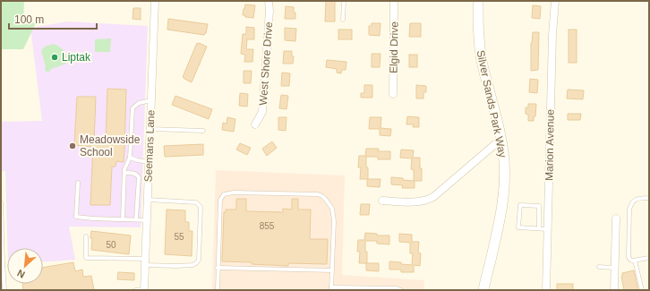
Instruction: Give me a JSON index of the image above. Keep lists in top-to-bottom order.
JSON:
{
  "streets": {
    "street": [
      "Elgid Drive",
      "West Shore Drive",
      "Silver Sands Park Way",
      "Marion Avenue",
      "Seemans Lane"
    ]
  },
  "places": ["Liptak", "Meadowside School"],
  "house_numbers": ["855", "55", "50"],
  "scale_bar": "100 m",
  "north": "bottom left"
}
